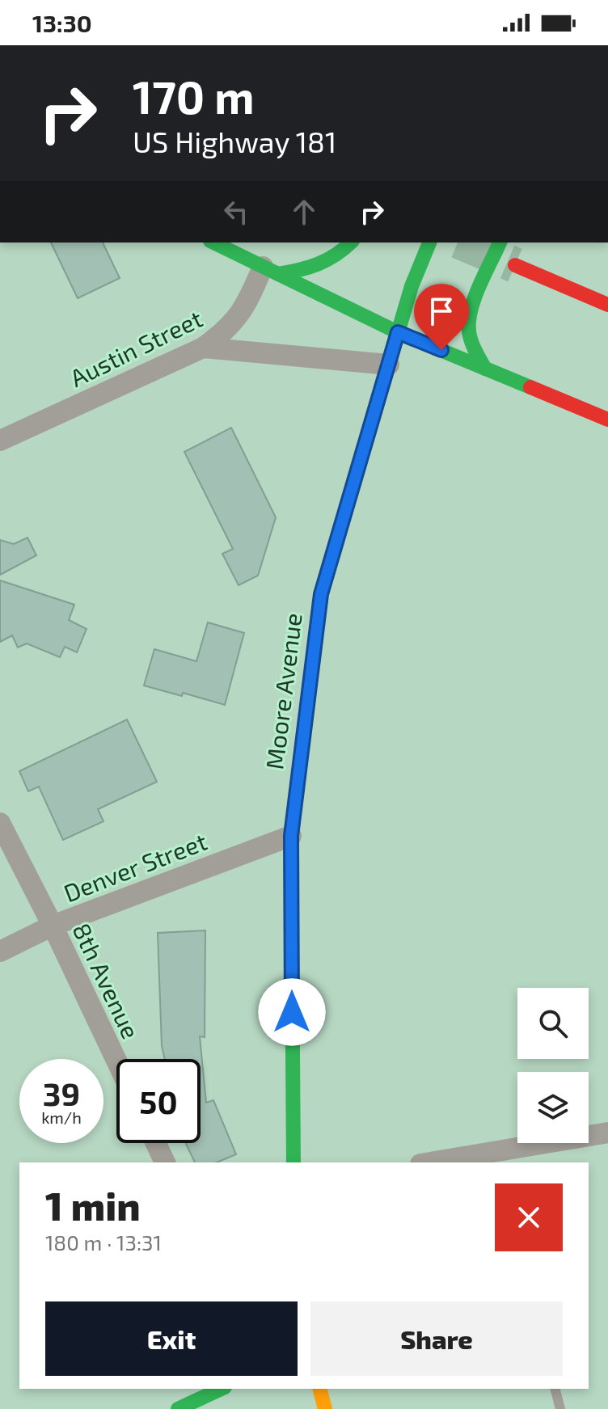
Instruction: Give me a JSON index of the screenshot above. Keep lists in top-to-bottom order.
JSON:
{
  "streets": {
    "main road": ["Moore Avenue"],
    "street": ["Austin Street", "Denver Street", "8th Avenue"]
  },
  "crossings": [
    ["Moore Avenue", "Denver Street"],
    ["Denver Street", "8th Avenue"]
  ],
  "page": {
    "status": "13:30",
    "turn": ["170 m", "US Highway 181"],
    "speed": "39 km/h",
    "limit": "50",
    "heading": ["1 min", "180 m · 13:31"],
    "buttons": ["Exit", "Share"]
  }
}
